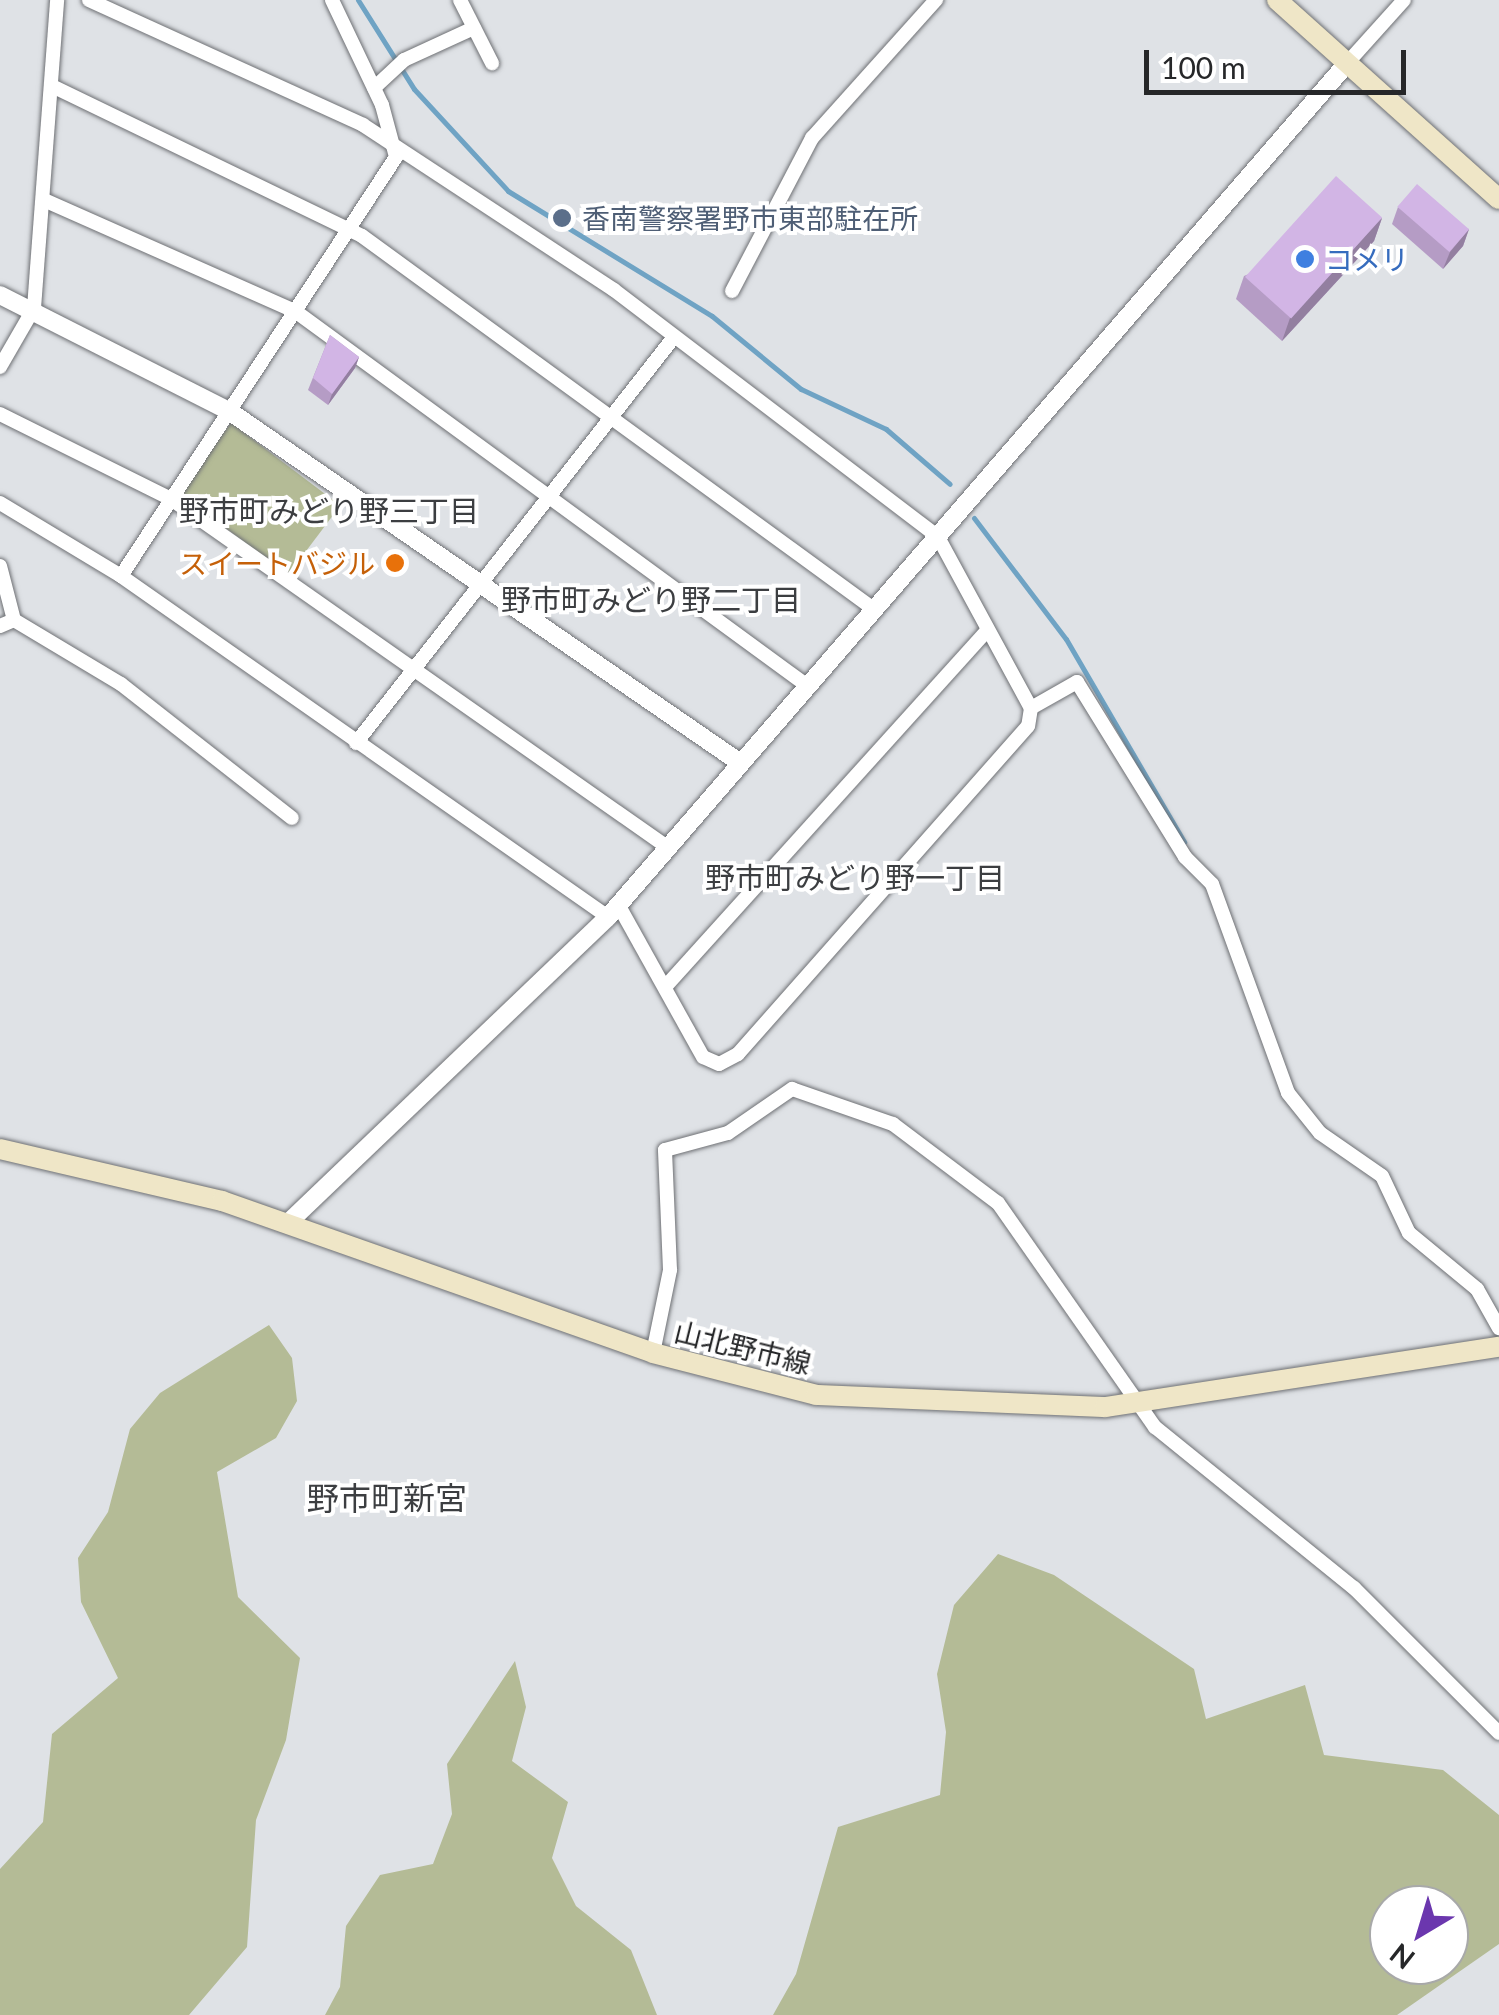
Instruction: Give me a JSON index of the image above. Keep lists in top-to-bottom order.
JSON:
{
  "streets": {
    "main road": ["山北野市線"]
  },
  "districts": [
    "野市町みどり野三丁目",
    "野市町みどり野二丁目",
    "野市町みどり野一丁目",
    "野市町新宮"
  ],
  "places": ["香南警察署野市東部駐在所", "コメリ", "スイートバジル"],
  "scale_bar": "100 m",
  "north": "bottom left"
}
